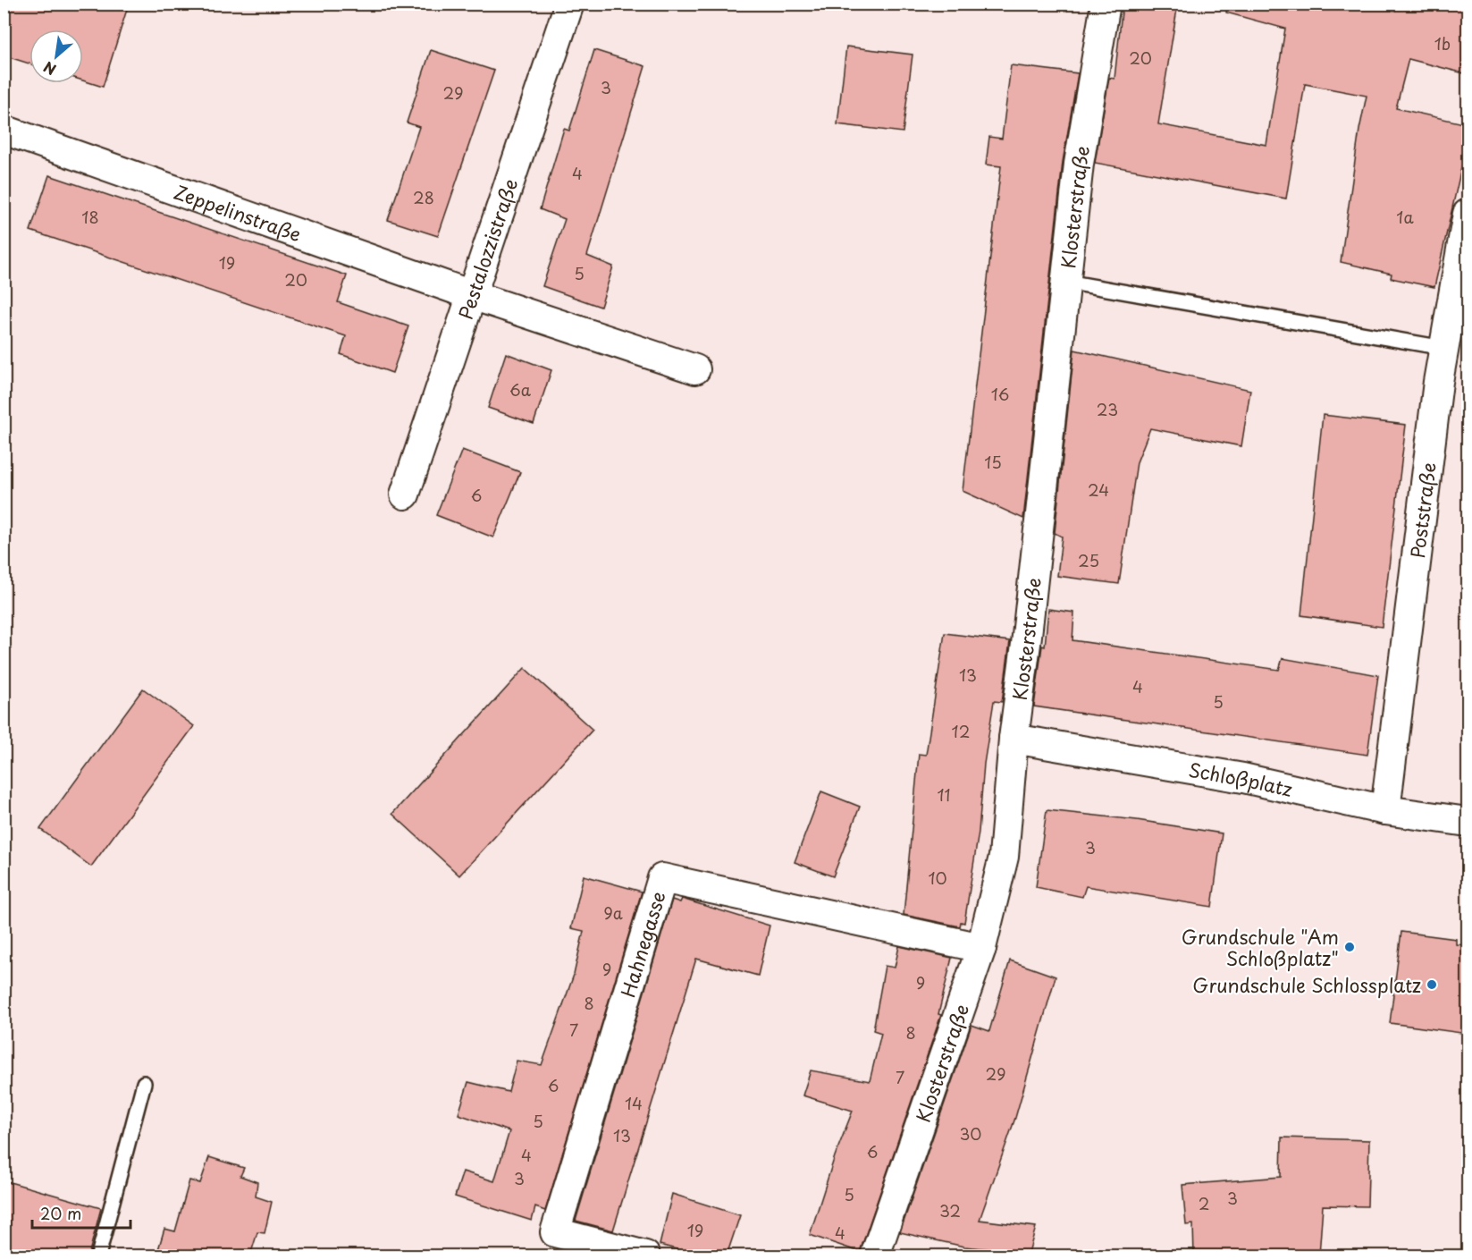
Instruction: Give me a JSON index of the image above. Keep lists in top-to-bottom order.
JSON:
{
  "streets": {
    "street": [
      "Klosterstraße",
      "Zeppelinstraße",
      "Pestalozzistraße",
      "Poststraße",
      "Schloßplatz",
      "Hahnegasse"
    ]
  },
  "crossings": [
    ["Klosterstraße", "Schloßplatz"],
    ["Klosterstraße", "Hahnegasse"],
    ["Zeppelinstraße", "Pestalozzistraße"],
    ["Poststraße", "Schloßplatz"]
  ],
  "places": ["Grundschule \"Am Schloßplatz\"", "Grundschule Schlossplatz"],
  "house_numbers": [
    "1b",
    "20",
    "3",
    "29",
    "4",
    "28",
    "18",
    "1a",
    "19",
    "5",
    "20",
    "6a",
    "16",
    "23",
    "15",
    "24",
    "6",
    "25",
    "13",
    "4",
    "5",
    "12",
    "11",
    "3",
    "10",
    "9a",
    "9",
    "9",
    "8",
    "7",
    "8",
    "29",
    "7",
    "6",
    "14",
    "5",
    "30",
    "13",
    "6",
    "4",
    "3",
    "5",
    "3",
    "2",
    "32",
    "19",
    "4"
  ],
  "scale_bar": "20 m",
  "north": "bottom left"
}
